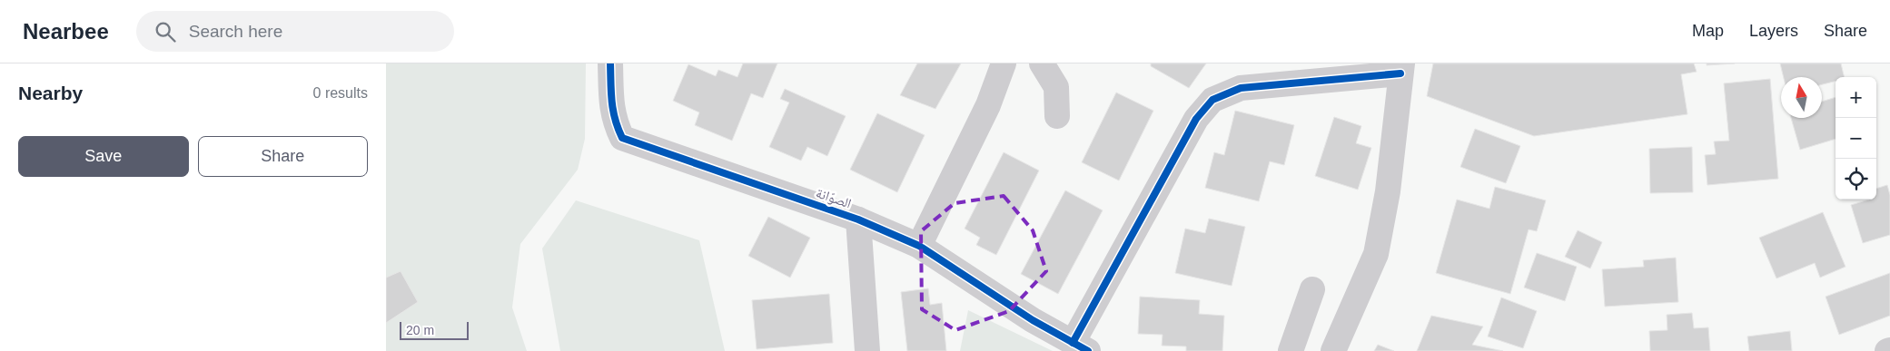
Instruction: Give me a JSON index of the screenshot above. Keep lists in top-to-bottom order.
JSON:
{
  "streets": {
    "street": ["الصوّانة"]
  },
  "scale_bar": "20 m",
  "north": "top",
  "page": {
    "header": "Nearbee",
    "search": "Search here",
    "nav": ["Map", "Layers", "Share"],
    "heading": ["Nearby", "0 results"],
    "map_buttons": ["+", "−"],
    "buttons": ["Save", "Share"],
    "scale": "20 m"
  }
}
